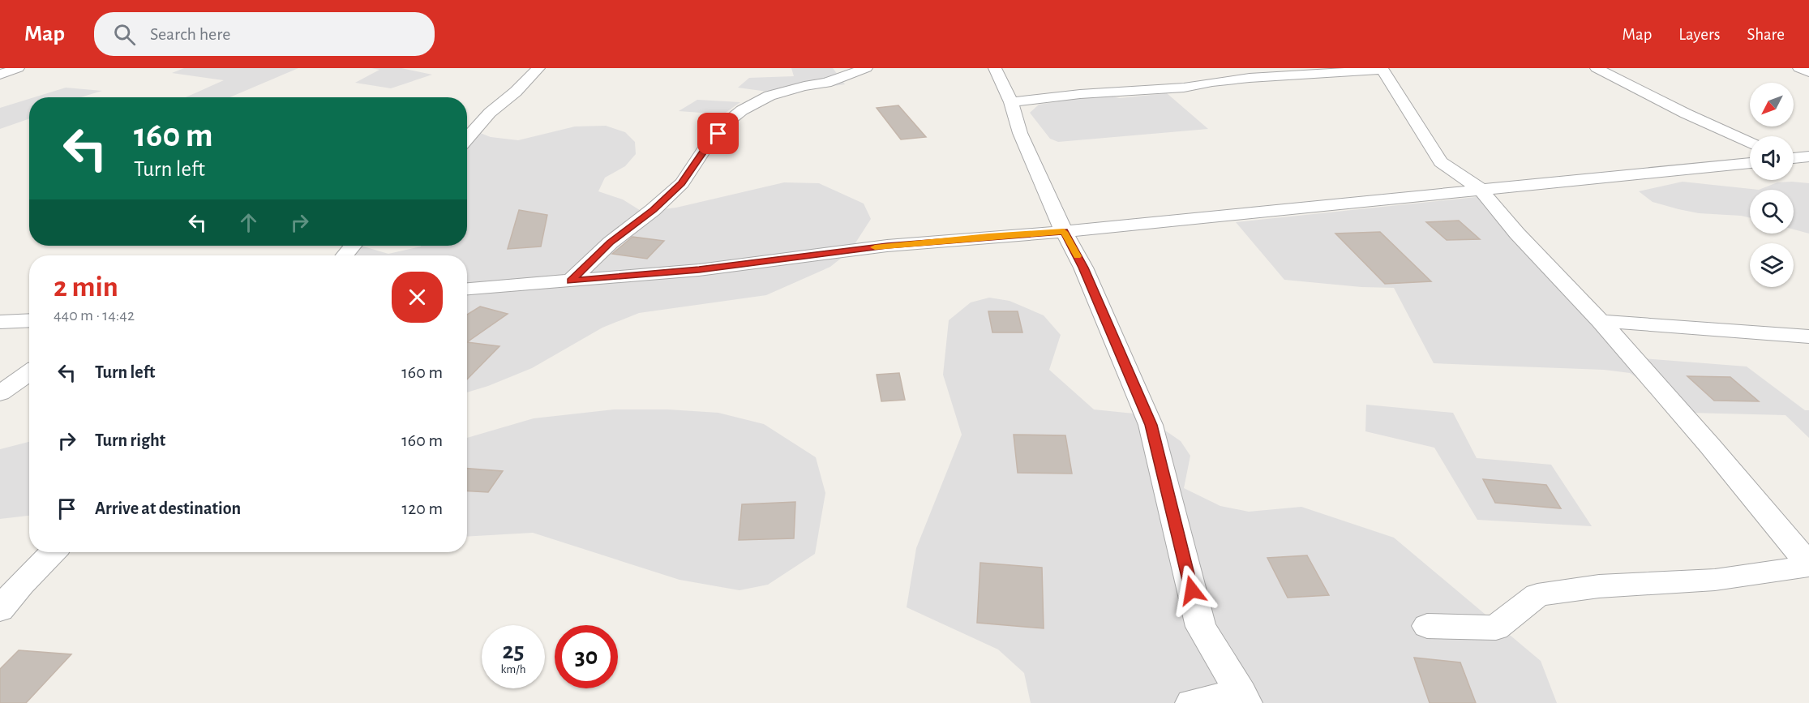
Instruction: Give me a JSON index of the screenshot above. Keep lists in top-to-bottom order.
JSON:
{
  "north": "bottom left",
  "page": {
    "header": "Map",
    "search": "Search here",
    "nav": ["Map", "Layers", "Share"],
    "turn": ["160 m", "Turn left"],
    "heading": ["2 min", "440 m · 14:42"],
    "list": [
      {
        "name": "Turn left",
        "value": "160 m"
      },
      {
        "name": "Turn right",
        "value": "160 m"
      },
      {
        "name": "Arrive at destination",
        "value": "120 m"
      }
    ],
    "speed": "25 km/h",
    "limit": "30"
  }
}
